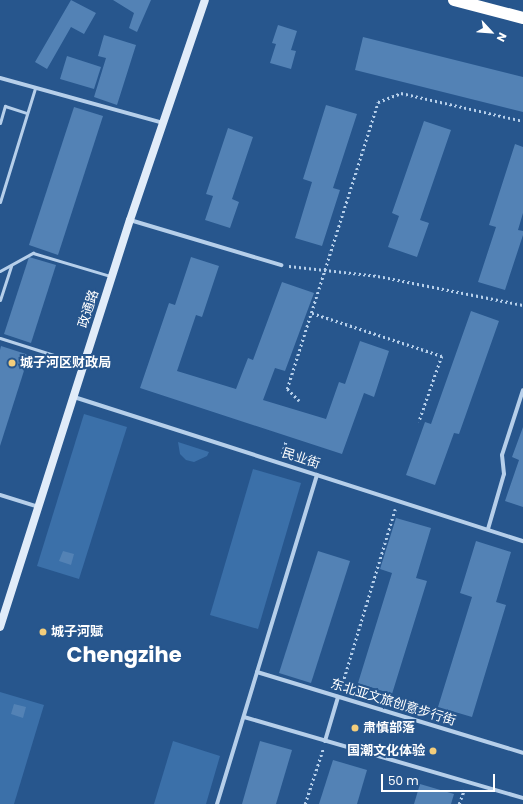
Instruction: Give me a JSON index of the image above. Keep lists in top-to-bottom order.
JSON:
{
  "streets": {
    "main road": ["政通路"],
    "street": ["民业街", "东北亚文旅创意步行街"]
  },
  "crossings": [
    ["政通路", "民业街"]
  ],
  "districts": ["Chengzihe"],
  "places": [
    "城子河区财政局",
    "城子河赋",
    "肃慎部落",
    "国潮文化体验"
  ],
  "scale_bar": "50 m",
  "north": "bottom right"
}
